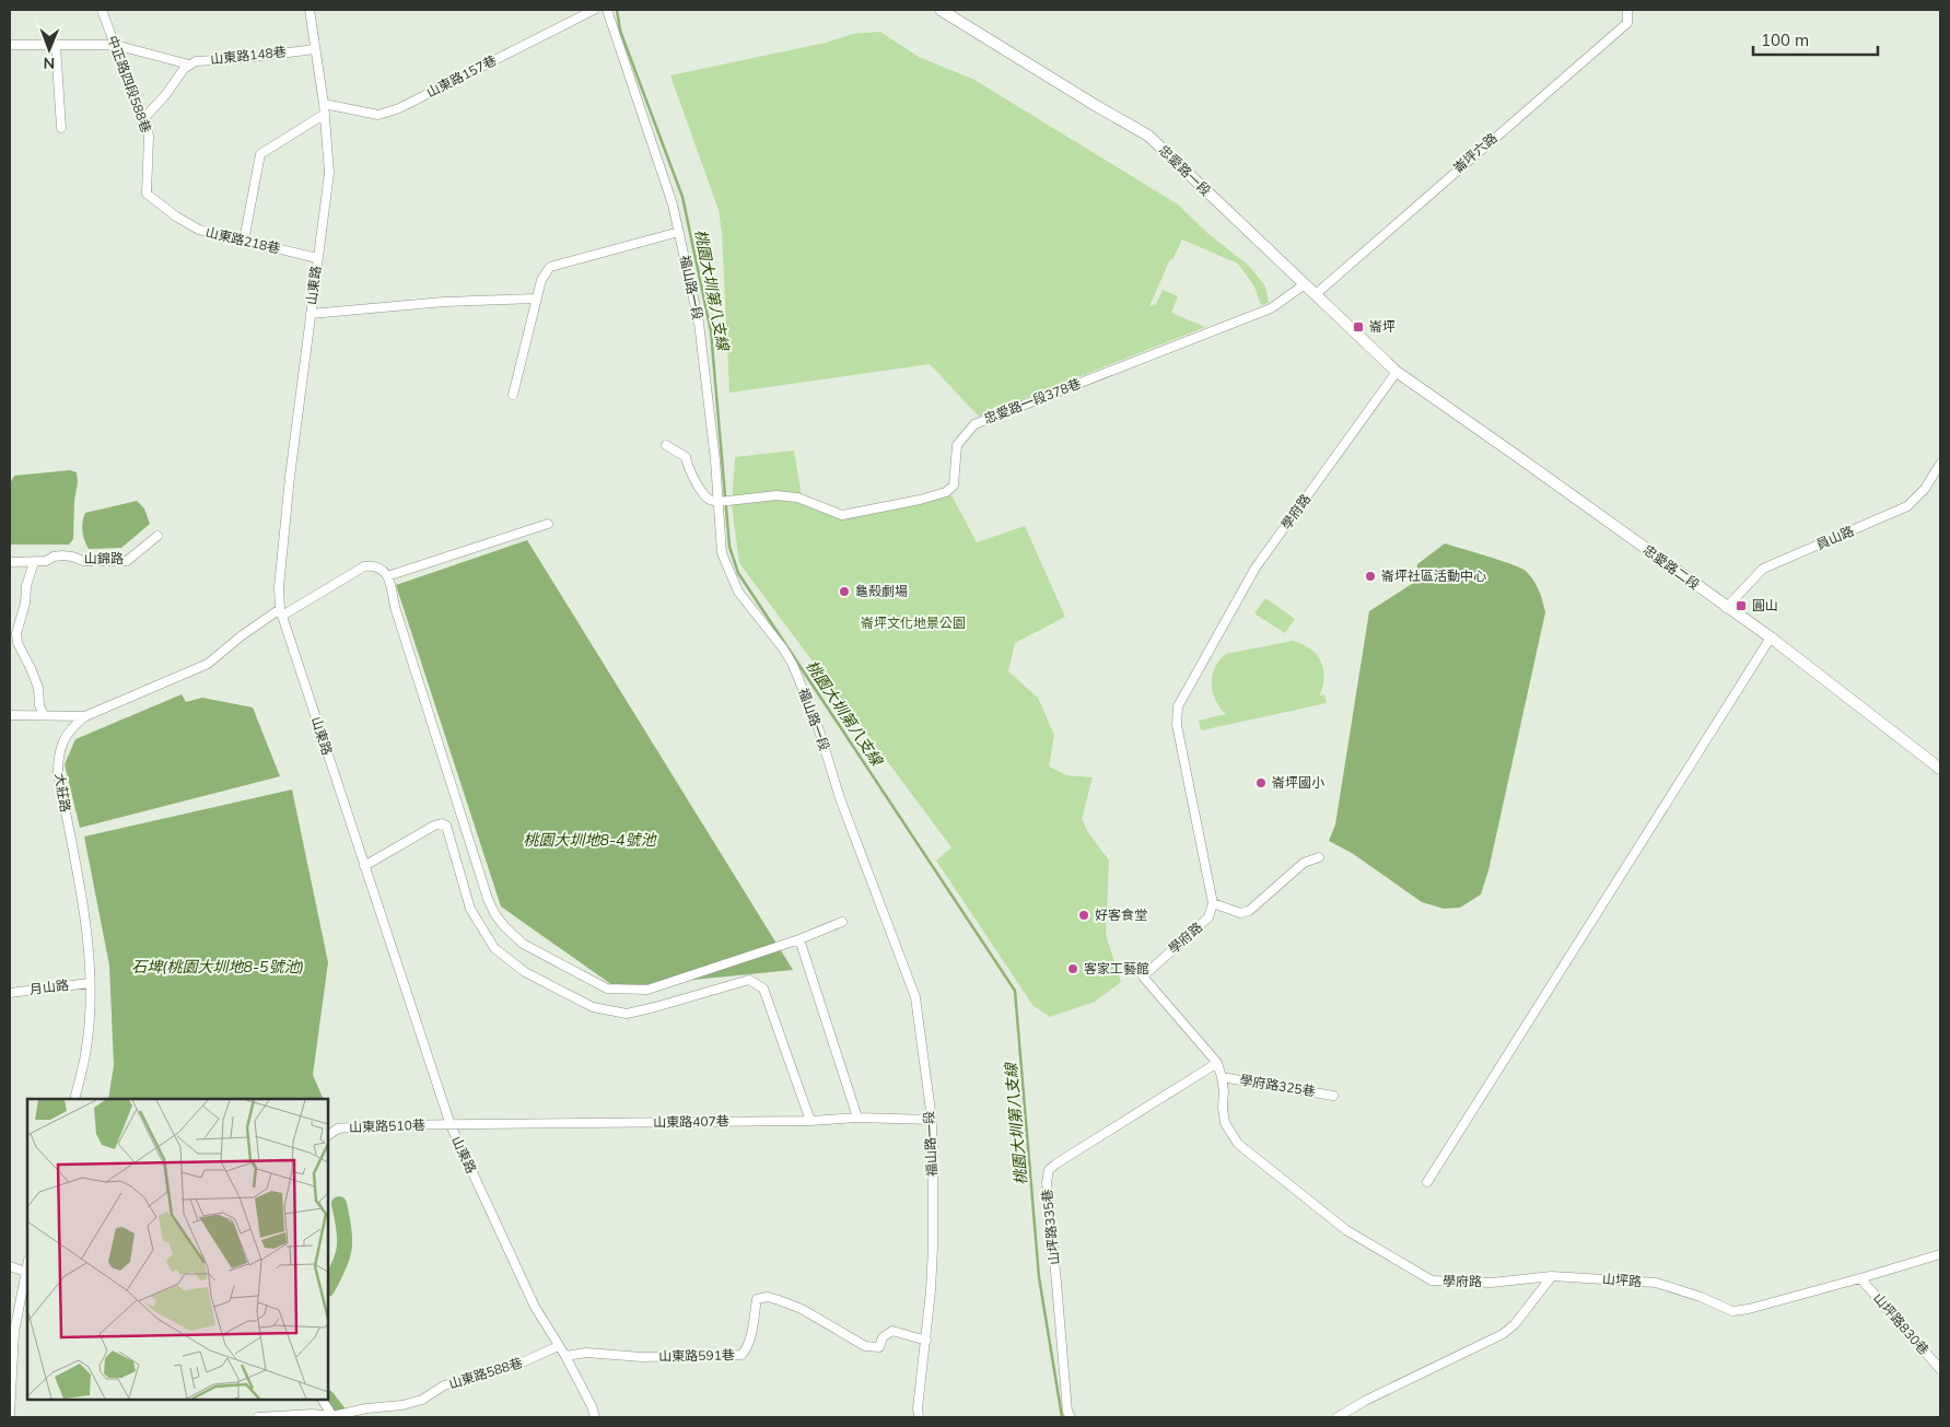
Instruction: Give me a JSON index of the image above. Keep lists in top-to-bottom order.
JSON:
{
  "streets": {
    "main road": ["忠愛路一段", "忠愛路二段"],
    "street": [
      "山東路148巷",
      "山東路157巷",
      "中正路四段588巷",
      "崙坪六路",
      "山東路218巷",
      "山東路",
      "福山路一段",
      "忠愛路一段378巷",
      "學府路",
      "員山路",
      "山錦路",
      "大莊路",
      "月山路",
      "學府路325巷",
      "山東路407巷",
      "山東路510巷",
      "山坪路335巷",
      "山坪路",
      "山坪路830巷",
      "山東路591巷",
      "山東路588巷"
    ]
  },
  "crossings": [
    ["山東路148巷", "山東路"],
    ["山東路157巷", "山東路"],
    ["中正路四段588巷", "山東路218巷"],
    ["崙坪六路", "忠愛路一段"],
    ["忠愛路一段", "忠愛路一段378巷"],
    ["忠愛路一段", "學府路"],
    ["忠愛路一段", "忠愛路二段"],
    ["山東路218巷", "山東路"],
    ["山東路", "大莊路"],
    ["山東路", "山東路407巷"],
    ["山東路", "山東路510巷"],
    ["山東路", "山東路591巷"],
    ["山東路", "山東路588巷"],
    ["福山路一段", "忠愛路一段378巷"],
    ["福山路一段", "山東路407巷"],
    ["福山路一段", "山東路591巷"],
    ["學府路", "忠愛路二段"],
    ["學府路", "學府路325巷"],
    ["學府路", "山坪路335巷"],
    ["學府路", "山坪路"],
    ["員山路", "忠愛路二段"],
    ["大莊路", "月山路"],
    ["山東路407巷", "山東路510巷"],
    ["山坪路", "山坪路830巷"]
  ],
  "water": ["桃園大圳第八支線", "桃園大圳地8-4號池", "石埤(桃園大圳地8-5號池)"],
  "parks": ["崙坪文化地景公園"],
  "places": {
    "transit": ["崙坪", "圓山"],
    "other": [
      "崙坪社區活動中心",
      "龜殼劇場",
      "崙坪國小",
      "好客食堂",
      "客家工藝館"
    ]
  },
  "scale_bar": "100 m",
  "north": "bottom"
}
